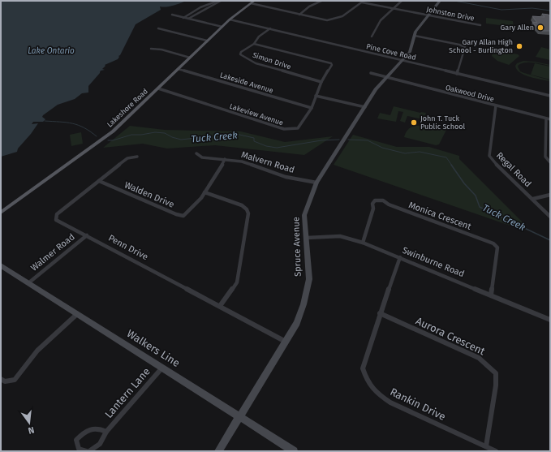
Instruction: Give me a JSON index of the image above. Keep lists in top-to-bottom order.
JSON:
{
  "streets": {
    "main road": ["Lakeshore Road"],
    "street": [
      "Johnston Drive",
      "Pine Cove Road",
      "Simon Drive",
      "Lakeside Avenue",
      "Oakwood Drive",
      "Lakeview Avenue",
      "Malvern Road",
      "Regal Road",
      "Walden Drive",
      "Monica Crescent",
      "Spruce Avenue",
      "Penn Drive",
      "Walmer Road",
      "Swinburne Road",
      "Aurora Crescent",
      "Walkers Line",
      "Lantern Lane",
      "Rankin Drive"
    ]
  },
  "crossings": [
    ["Johnston Drive", "Spruce Avenue"],
    ["Pine Cove Road", "Simon Drive"],
    ["Pine Cove Road", "Lakeshore Road"],
    ["Pine Cove Road", "Spruce Avenue"],
    ["Simon Drive", "Lakeview Avenue"],
    ["Lakeside Avenue", "Lakeshore Road"],
    ["Lakeside Avenue", "Lakeview Avenue"],
    ["Oakwood Drive", "Regal Road"],
    ["Oakwood Drive", "Spruce Avenue"],
    ["Lakeshore Road", "Lakeview Avenue"],
    ["Malvern Road", "Walden Drive"],
    ["Malvern Road", "Spruce Avenue"],
    ["Walden Drive", "Penn Drive"],
    ["Monica Crescent", "Swinburne Road"],
    ["Spruce Avenue", "Penn Drive"],
    ["Spruce Avenue", "Swinburne Road"],
    ["Spruce Avenue", "Walkers Line"],
    ["Penn Drive", "Walmer Road"],
    ["Walmer Road", "Walkers Line"],
    ["Swinburne Road", "Rankin Drive"],
    ["Aurora Crescent", "Rankin Drive"],
    ["Walkers Line", "Lantern Lane"]
  ],
  "water": ["Lake Ontario", "Tuck Creek"],
  "places": ["Gary Allen", "Gary Allan High School - Burlington", "John T. Tuck Public School"],
  "north": "bottom"
}
